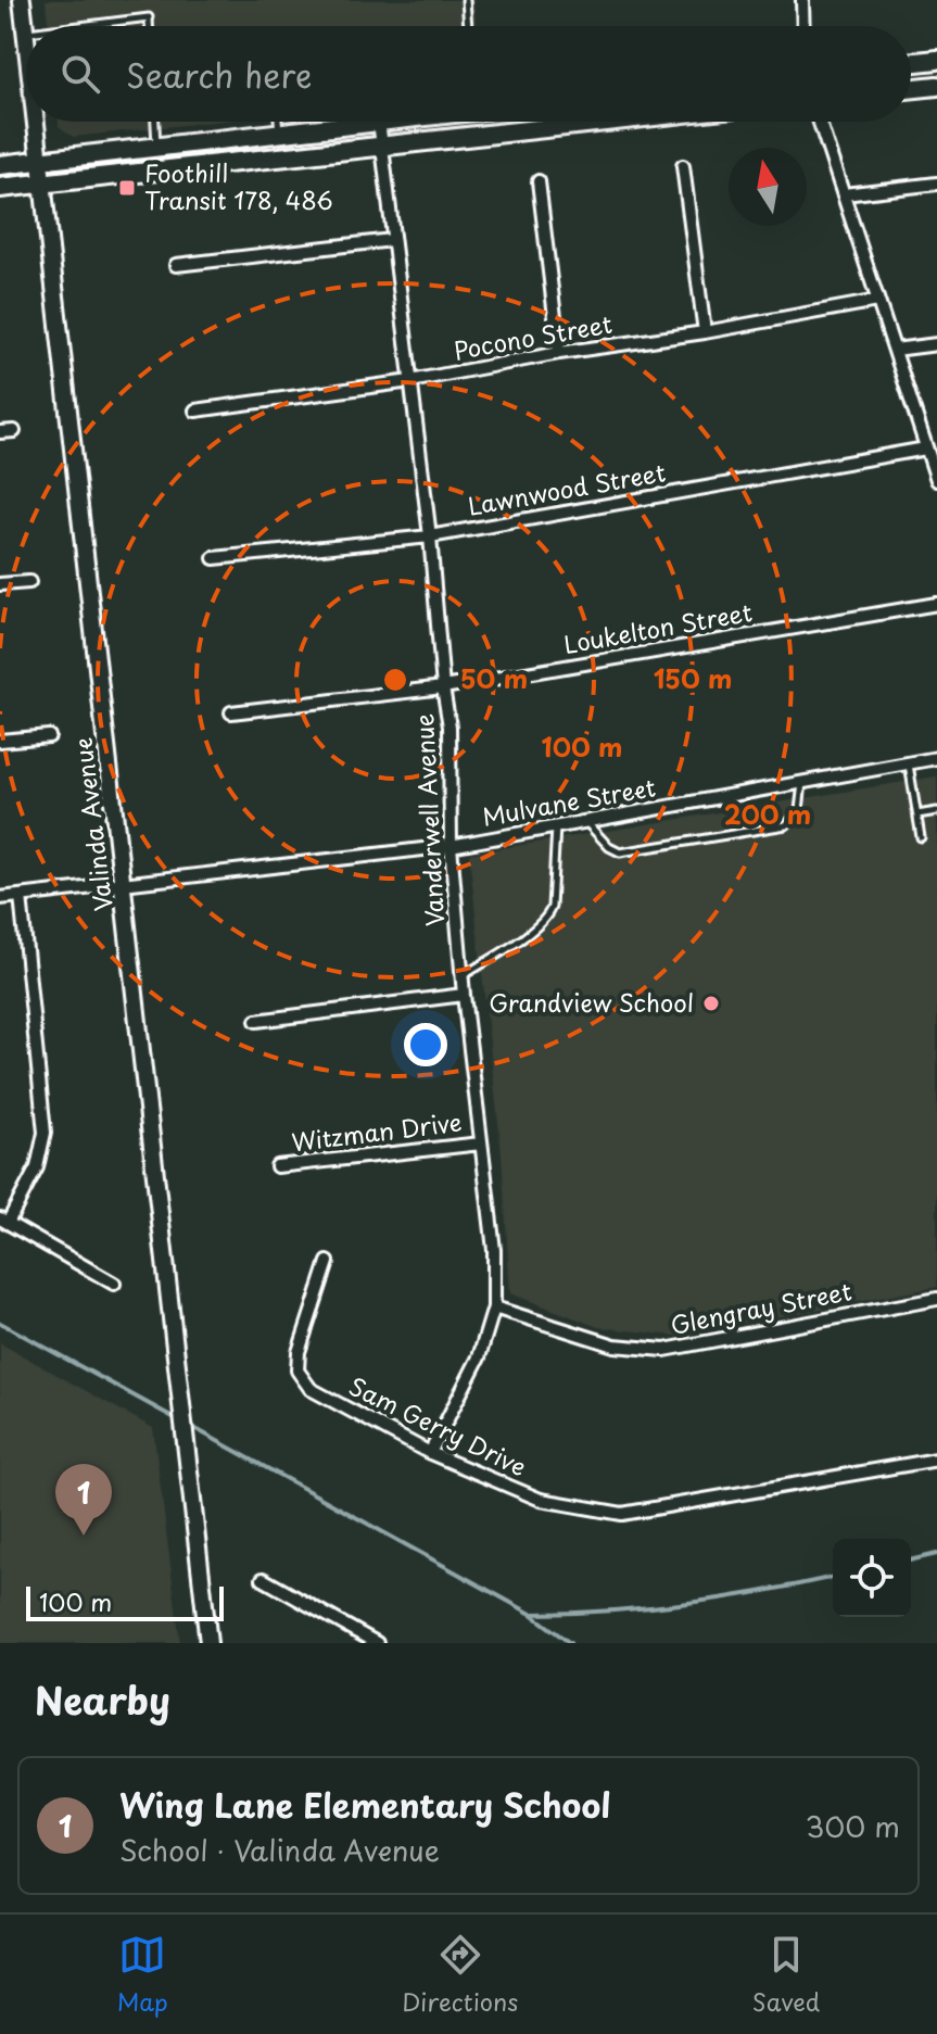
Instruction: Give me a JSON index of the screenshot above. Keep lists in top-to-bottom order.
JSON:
{
  "streets": {
    "main road": ["Valinda Avenue"],
    "street": [
      "Pocono Street",
      "Lawnwood Street",
      "Loukelton Street",
      "Mulvane Street",
      "Vanderwell Avenue",
      "Witzman Drive",
      "Glengray Street",
      "Sam Gerry Drive"
    ]
  },
  "crossings": [
    ["Pocono Street", "Vanderwell Avenue"],
    ["Lawnwood Street", "Vanderwell Avenue"],
    ["Loukelton Street", "Vanderwell Avenue"],
    ["Mulvane Street", "Vanderwell Avenue"],
    ["Mulvane Street", "Valinda Avenue"],
    ["Vanderwell Avenue", "Witzman Drive"],
    ["Vanderwell Avenue", "Glengray Street"],
    ["Vanderwell Avenue", "Sam Gerry Drive"]
  ],
  "places": {
    "transit": ["Foothill Transit 178, 486"],
    "other": ["Grandview School"]
  },
  "scale_bar": "100 m",
  "north": "top",
  "page": {
    "search": "Search here",
    "pins": "1",
    "scale": "100 m",
    "heading": "Nearby",
    "list": [
      {
        "mark": "1",
        "name": "Wing Lane Elementary School",
        "note": "School · Valinda Avenue",
        "value": "300 m"
      }
    ],
    "nav": ["Map", "Directions", "Saved"]
  },
  "rings": [
    "50 m",
    "150 m",
    "100 m",
    "200 m"
  ]
}
